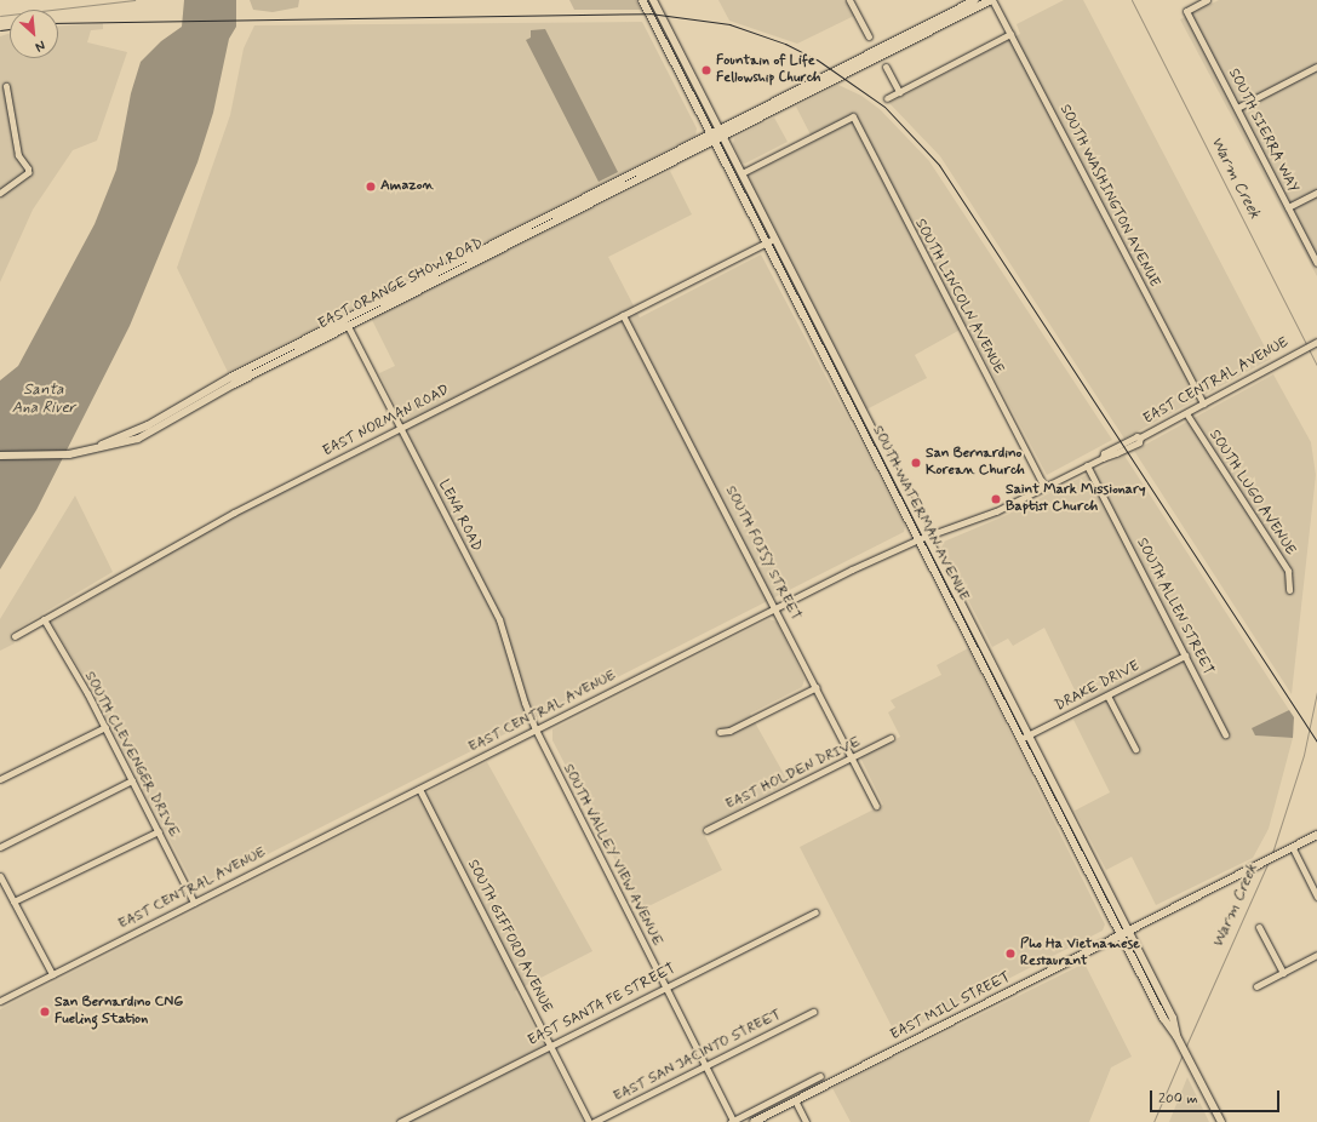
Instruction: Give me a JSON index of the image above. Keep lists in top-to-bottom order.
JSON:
{
  "streets": {
    "main road": ["EAST ORANGE SHOW ROAD", "SOUTH WATERMAN AVENUE", "EAST MILL STREET"],
    "street": [
      "SOUTH SIERRA WAY",
      "SOUTH WASHINGTON AVENUE",
      "SOUTH LINCOLN AVENUE",
      "EAST CENTRAL AVENUE",
      "EAST NORMAN ROAD",
      "SOUTH LUGO AVENUE",
      "LENA ROAD",
      "SOUTH FOISY STREET",
      "SOUTH ALLEN STREET",
      "DRAKE DRIVE",
      "SOUTH CLEVENGER DRIVE",
      "EAST HOLDEN DRIVE",
      "SOUTH VALLEY VIEW AVENUE",
      "SOUTH GIFFORD AVENUE",
      "EAST SANTA FE STREET",
      "EAST SAN JACINTO STREET"
    ]
  },
  "crossings": [
    ["SOUTH WASHINGTON AVENUE", "EAST CENTRAL AVENUE"],
    ["EAST ORANGE SHOW ROAD", "SOUTH WATERMAN AVENUE"],
    ["EAST ORANGE SHOW ROAD", "LENA ROAD"],
    ["SOUTH LINCOLN AVENUE", "EAST CENTRAL AVENUE"],
    ["SOUTH LINCOLN AVENUE", "SOUTH WATERMAN AVENUE"],
    ["EAST CENTRAL AVENUE", "SOUTH LUGO AVENUE"],
    ["EAST CENTRAL AVENUE", "SOUTH WATERMAN AVENUE"],
    ["EAST CENTRAL AVENUE", "LENA ROAD"],
    ["EAST CENTRAL AVENUE", "SOUTH FOISY STREET"],
    ["EAST CENTRAL AVENUE", "SOUTH ALLEN STREET"],
    ["EAST CENTRAL AVENUE", "SOUTH CLEVENGER DRIVE"],
    ["EAST CENTRAL AVENUE", "SOUTH VALLEY VIEW AVENUE"],
    ["EAST CENTRAL AVENUE", "SOUTH GIFFORD AVENUE"],
    ["EAST NORMAN ROAD", "SOUTH WATERMAN AVENUE"],
    ["EAST NORMAN ROAD", "LENA ROAD"],
    ["EAST NORMAN ROAD", "SOUTH FOISY STREET"],
    ["EAST NORMAN ROAD", "SOUTH CLEVENGER DRIVE"],
    ["SOUTH WATERMAN AVENUE", "DRAKE DRIVE"],
    ["SOUTH WATERMAN AVENUE", "EAST MILL STREET"],
    ["LENA ROAD", "SOUTH VALLEY VIEW AVENUE"],
    ["SOUTH FOISY STREET", "EAST HOLDEN DRIVE"],
    ["SOUTH ALLEN STREET", "DRAKE DRIVE"],
    ["SOUTH VALLEY VIEW AVENUE", "EAST SANTA FE STREET"],
    ["SOUTH VALLEY VIEW AVENUE", "EAST SAN JACINTO STREET"],
    ["SOUTH GIFFORD AVENUE", "EAST SANTA FE STREET"]
  ],
  "water": ["Warm Creek", "Santa Ana River"],
  "places": [
    "Fountain of Life Fellowship Church",
    "Amazon",
    "San Bernardino Korean Church",
    "Saint Mark Missionary Baptist Church",
    "Pho Ha Vietnamese Restaurant",
    "San Bernardino CNG Fueling Station"
  ],
  "scale_bar": "200 m",
  "north": "bottom right"
}
